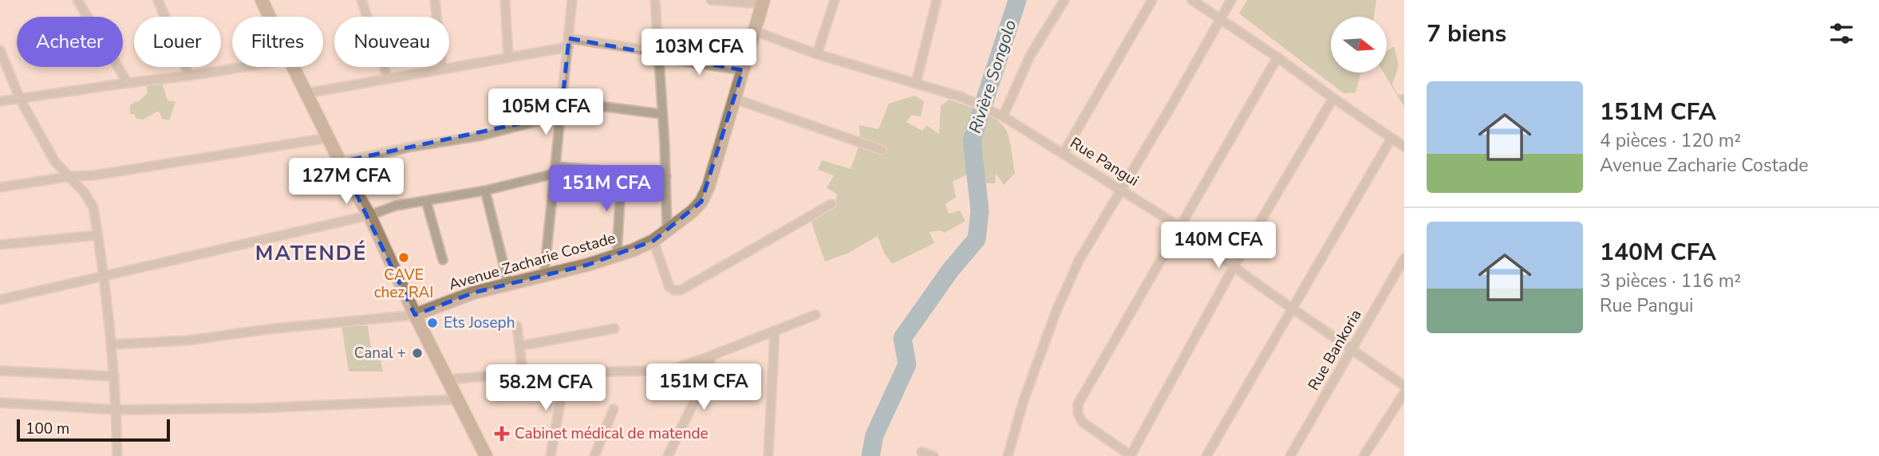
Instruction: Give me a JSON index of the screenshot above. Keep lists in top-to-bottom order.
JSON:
{
  "streets": {
    "street": ["Rue Pangui", "Avenue Zacharie Costade", "Rue Bankoria"]
  },
  "crossings": [
    ["Rue Pangui", "Avenue Zacharie Costade"],
    ["Rue Pangui", "Rue Bankoria"]
  ],
  "districts": ["MATENDÉ"],
  "water": ["Rivière Songolo"],
  "places": {
    "other": ["CAVE chez RAI", "Ets Joseph", "Canal +"],
    "health": ["Cabinet médical de matende"]
  },
  "scale_bar": "100 m",
  "north": "right",
  "page": {
    "heading": "7 biens",
    "chip": [
      "Acheter",
      "Louer",
      "Filtres",
      "Nouveau"
    ],
    "price": [
      "103M CFA",
      "105M CFA",
      "127M CFA",
      "151M CFA",
      "140M CFA",
      "151M CFA",
      "58.2M CFA"
    ],
    "list": [
      {
        "name": "151M CFA",
        "note": "4 pièces · 120 m² · Avenue Zacharie Costade"
      },
      {
        "name": "140M CFA",
        "note": "3 pièces · 116 m² · Rue Pangui"
      }
    ],
    "scale": "100 m"
  }
}
